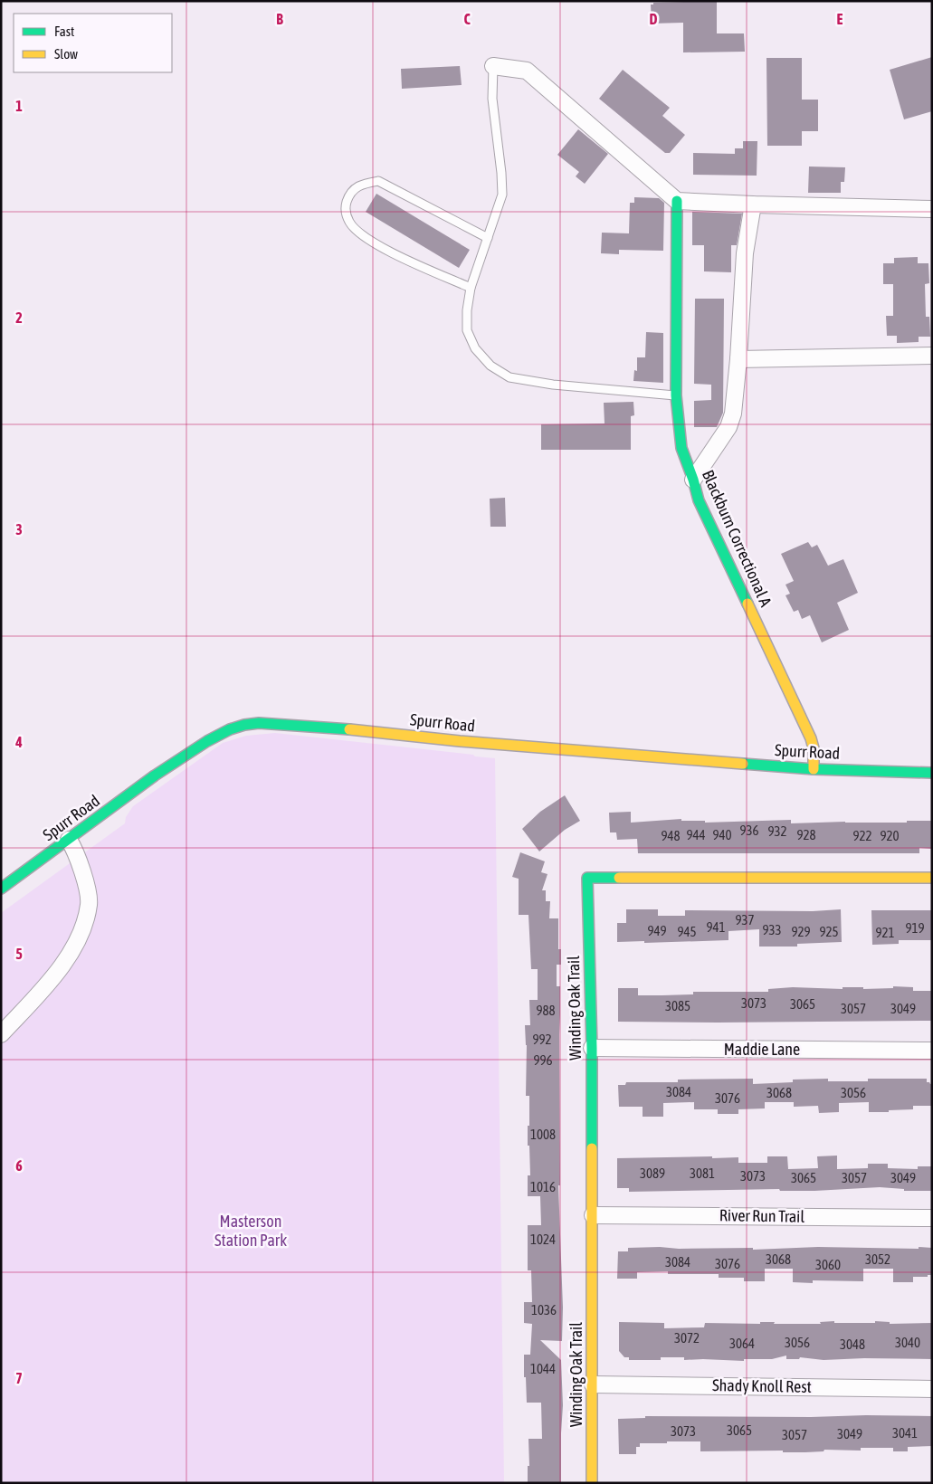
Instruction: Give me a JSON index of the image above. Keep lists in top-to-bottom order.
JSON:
{
  "streets": {
    "street": [
      "Blackburn Correctional A",
      "Spurr Road",
      "Winding Oak Trail",
      "Maddie Lane",
      "River Run Trail",
      "Shady Knoll Rest"
    ]
  },
  "crossings": [
    ["Blackburn Correctional A", "Spurr Road"],
    ["Winding Oak Trail", "Maddie Lane"],
    ["Winding Oak Trail", "River Run Trail"],
    ["Winding Oak Trail", "Shady Knoll Rest"]
  ],
  "parks": ["Masterson Station Park"],
  "house_numbers": [
    "936",
    "932",
    "944",
    "940",
    "928",
    "948",
    "922",
    "920",
    "937",
    "941",
    "919",
    "933",
    "949",
    "945",
    "929",
    "925",
    "921",
    "3073",
    "3065",
    "3085",
    "3057",
    "3049",
    "988",
    "992",
    "996",
    "3084",
    "3068",
    "3056",
    "3076",
    "1008",
    "3089",
    "3081",
    "3073",
    "3065",
    "3057",
    "3049",
    "1016",
    "1024",
    "3068",
    "3052",
    "3084",
    "3076",
    "3060",
    "1036",
    "3072",
    "3056",
    "3040",
    "3064",
    "3048",
    "1044",
    "3065",
    "3073",
    "3041",
    "3049",
    "3057"
  ],
  "legend": ["Fast", "Slow"],
  "grid": {
    "columns": [
      "B",
      "C",
      "D",
      "E"
    ],
    "rows": [
      "1",
      "2",
      "3",
      "4",
      "5",
      "6",
      "7"
    ]
  }
}
